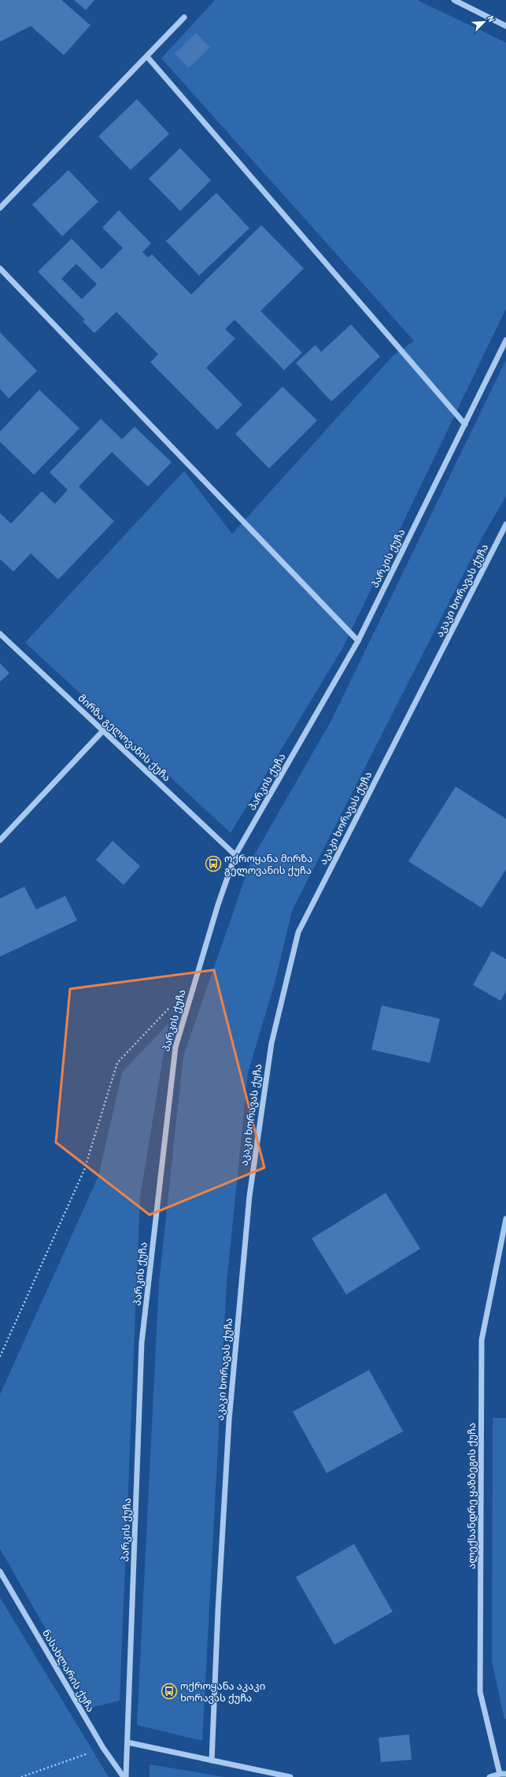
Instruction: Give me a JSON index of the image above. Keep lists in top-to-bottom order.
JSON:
{
  "streets": {
    "street": [
      "პარკის ქუჩა",
      "აკაკი ხორავას ქუჩა",
      "მირზა გელოვანის ქუჩა",
      "ალექსანდრე ყაზბეგის ქუჩა",
      "ნასახლარის ქუჩა"
    ]
  },
  "crossings": [
    ["პარკის ქუჩა", "მირზა გელოვანის ქუჩა"]
  ],
  "places": {
    "bus stop": ["ოქროყანა მირზა გელოვანის ქუჩა", "ოქროყანა აკაკი ხორავას ქუჩა"]
  },
  "north": "top right"
}
